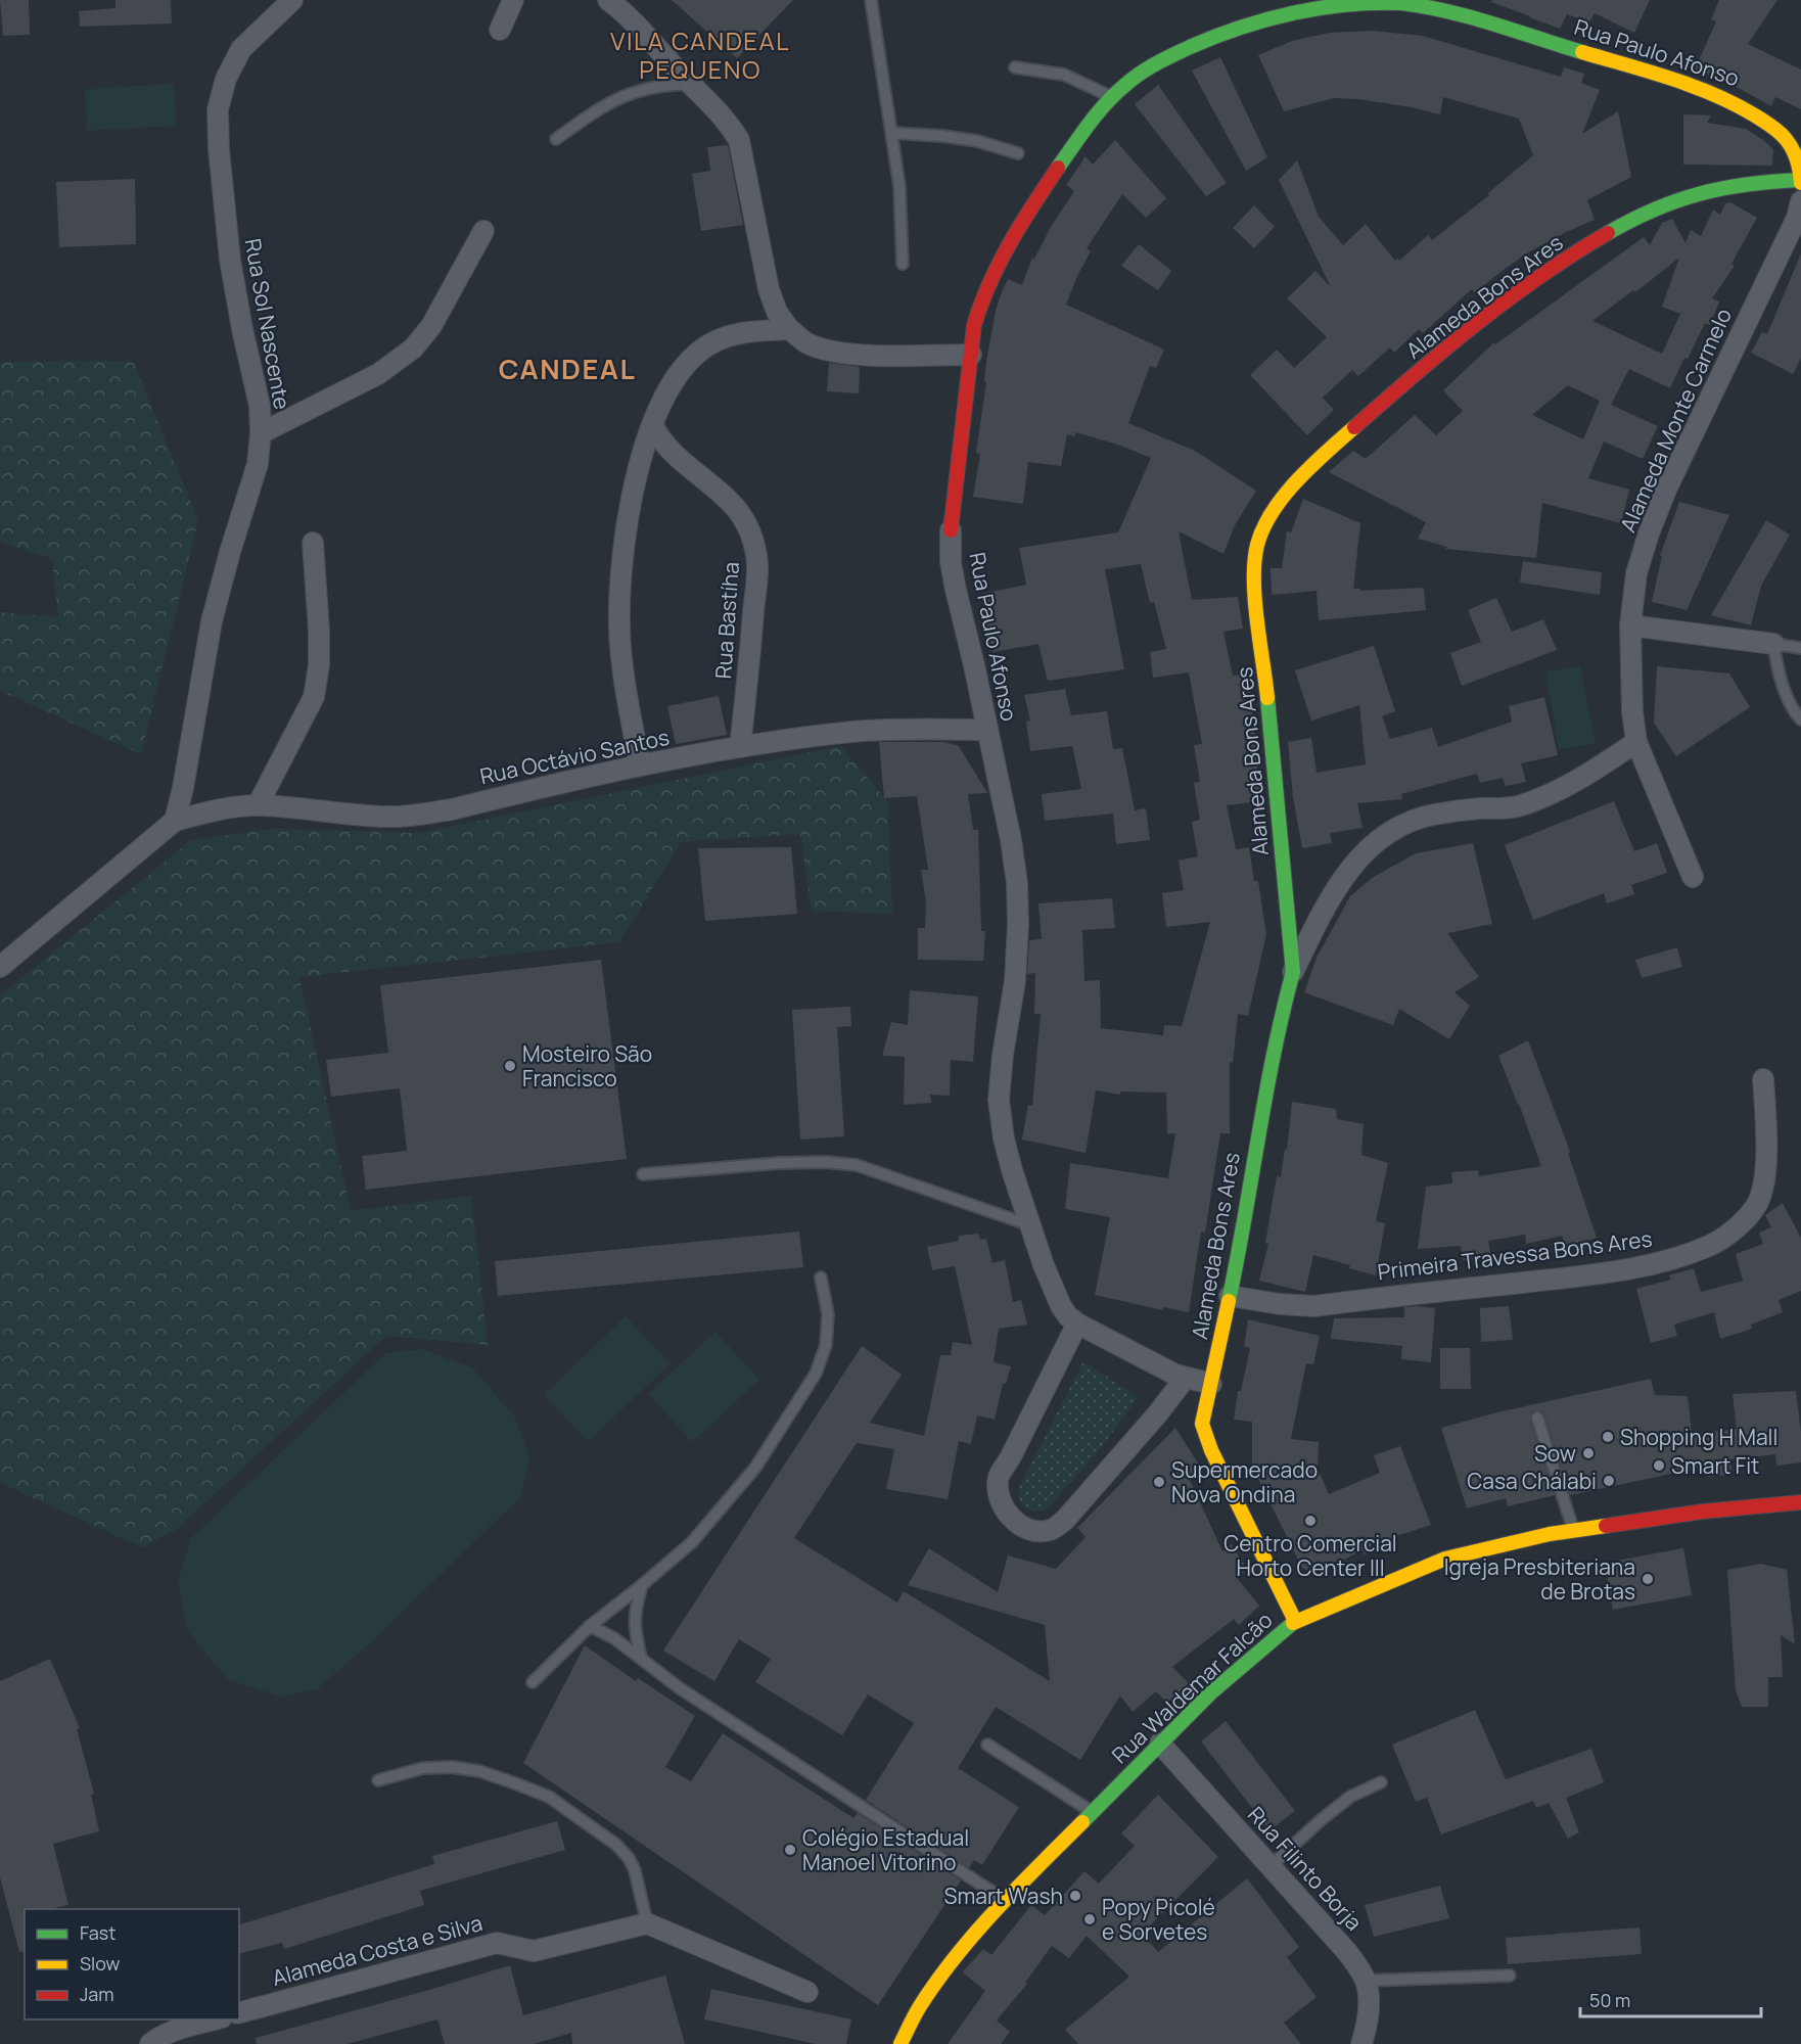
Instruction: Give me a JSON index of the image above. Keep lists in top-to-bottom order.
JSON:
{
  "streets": {
    "street": [
      "Rua Paulo Afonso",
      "Alameda Bons Ares",
      "Rua Sol Nascente",
      "Alameda Monte Carmelo",
      "Rua Bastíha",
      "Rua Octávio Santos",
      "Primeira Travessa Bons Ares",
      "Rua Waldemar Falcão",
      "Rua Filinto Borja",
      "Alameda Costa e Silva"
    ]
  },
  "crossings": [
    ["Rua Paulo Afonso", "Alameda Bons Ares"],
    ["Rua Paulo Afonso", "Rua Octávio Santos"],
    ["Alameda Bons Ares", "Primeira Travessa Bons Ares"],
    ["Alameda Bons Ares", "Rua Waldemar Falcão"],
    ["Rua Sol Nascente", "Rua Octávio Santos"],
    ["Rua Bastíha", "Rua Octávio Santos"],
    ["Rua Waldemar Falcão", "Rua Filinto Borja"]
  ],
  "districts": ["VILA CANDEAL PEQUENO", "CANDEAL"],
  "places": [
    "Mosteiro São Francisco",
    "Shopping H Mall",
    "Sow",
    "Smart Fit",
    "Casa Chálabi",
    "Supermercado Nova Ondina",
    "Centro Comercial Horto Center III",
    "Igreja Presbiteriana de Brotas",
    "Colégio Estadual Manoel Vitorino",
    "Smart Wash",
    "Popy Picolé e Sorvetes"
  ],
  "legend": ["Fast", "Slow", "Jam"],
  "scale_bar": "50 m"
}
